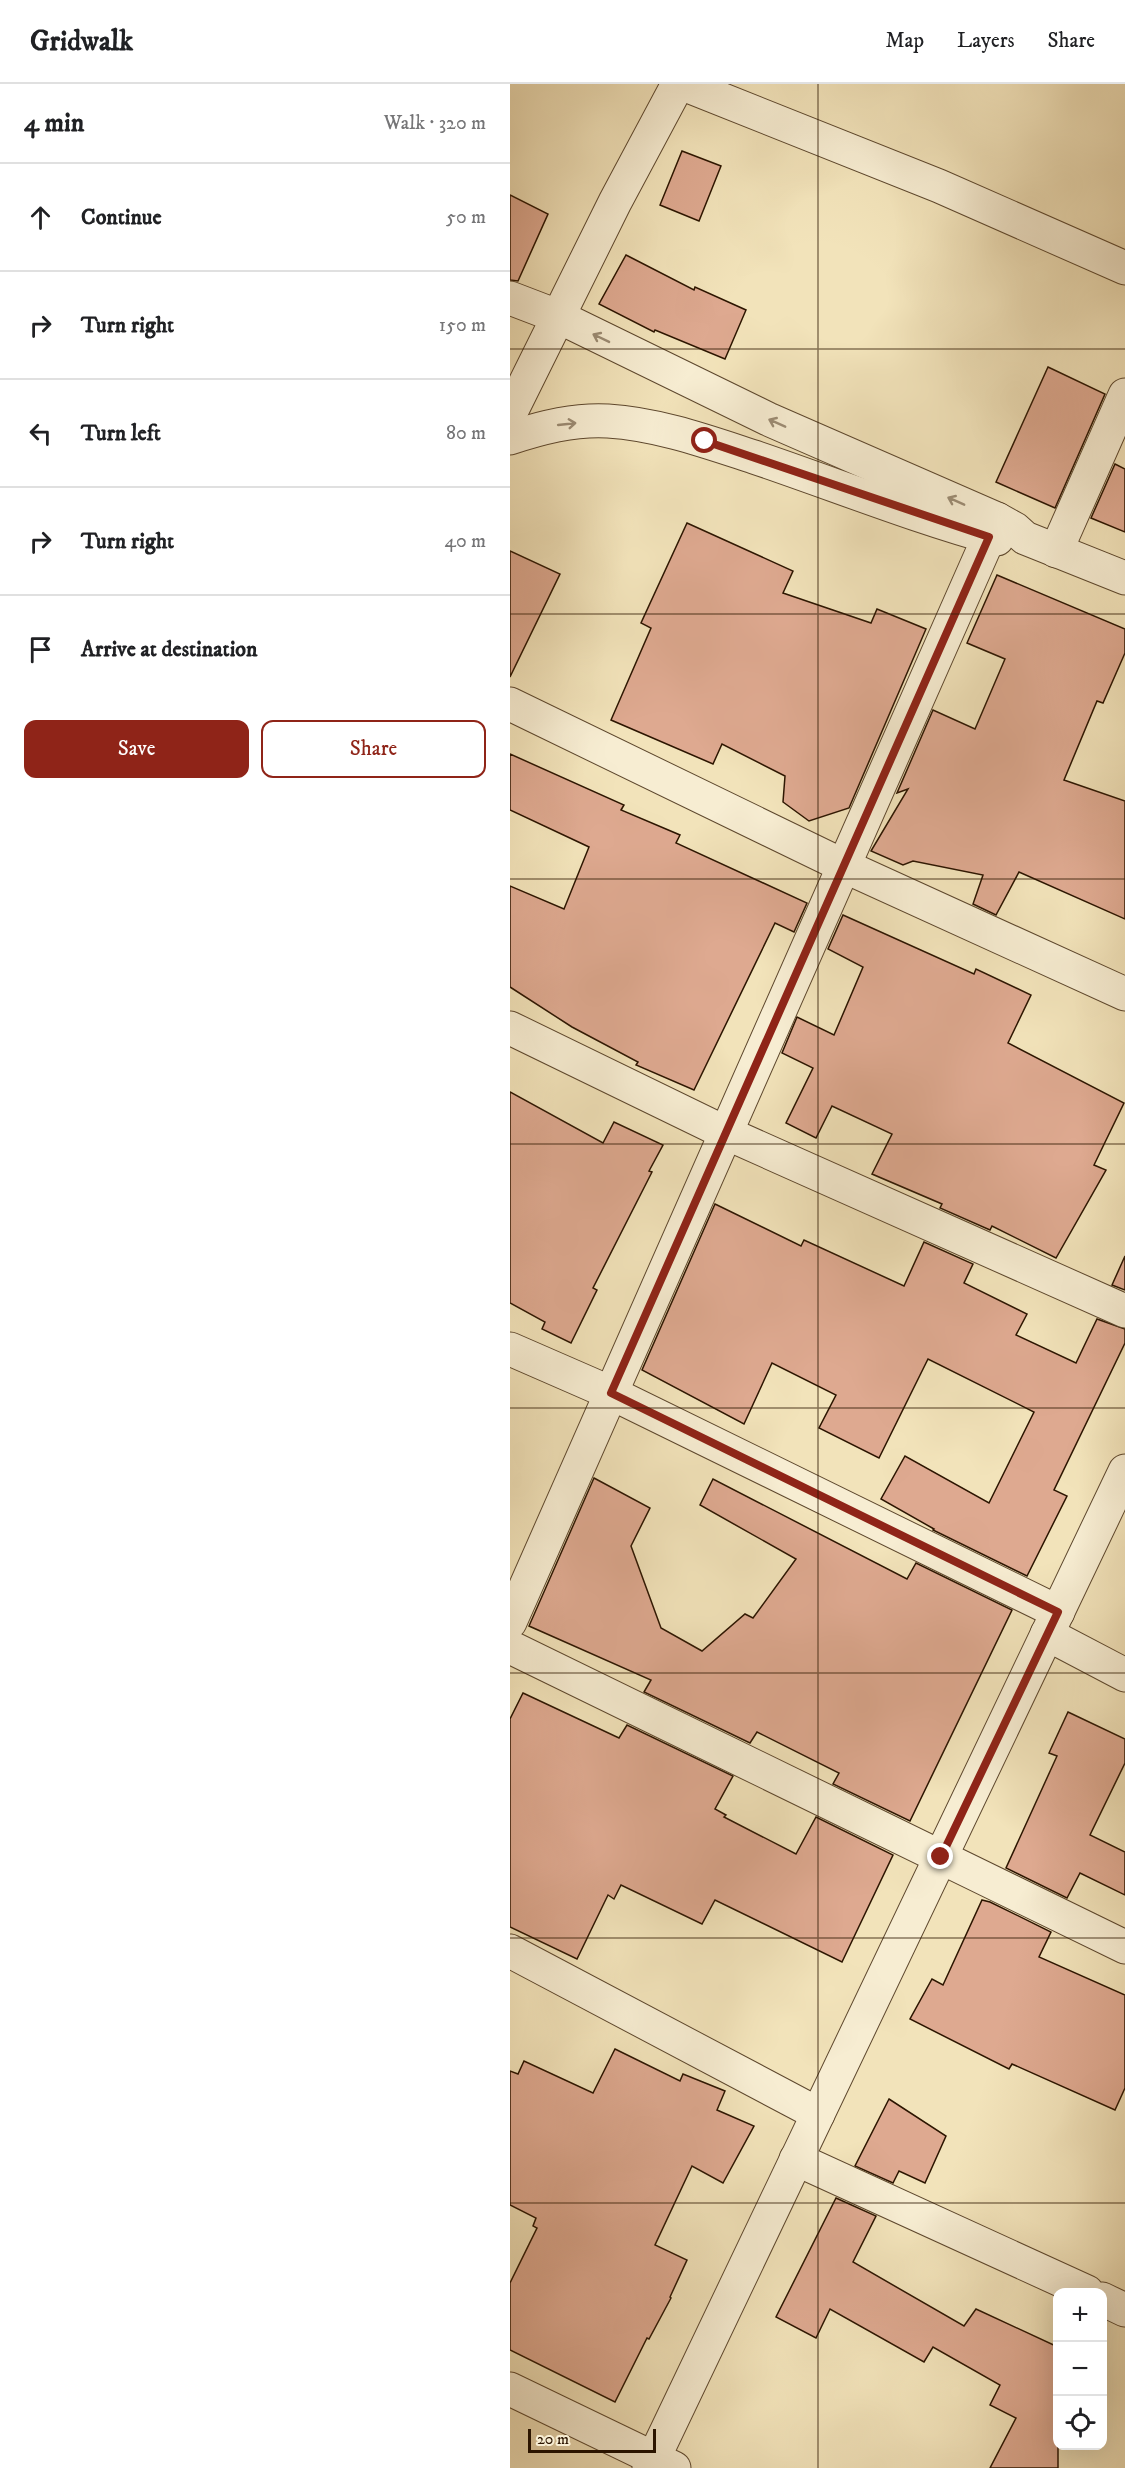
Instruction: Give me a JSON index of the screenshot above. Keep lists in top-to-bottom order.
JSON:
{
  "scale_bar": "20 m",
  "page": {
    "header": "Gridwalk",
    "nav": ["Map", "Layers", "Share"],
    "heading": ["4 min", "Walk · 320 m"],
    "list": [
      ["Continue", "50 m"],
      ["Turn right", "150 m"],
      ["Turn left", "80 m"],
      ["Turn right", "40 m"],
      "Arrive at destination"
    ],
    "buttons": ["Save", "Share"],
    "map_buttons": ["+", "−"],
    "scale": "20 m"
  }
}
